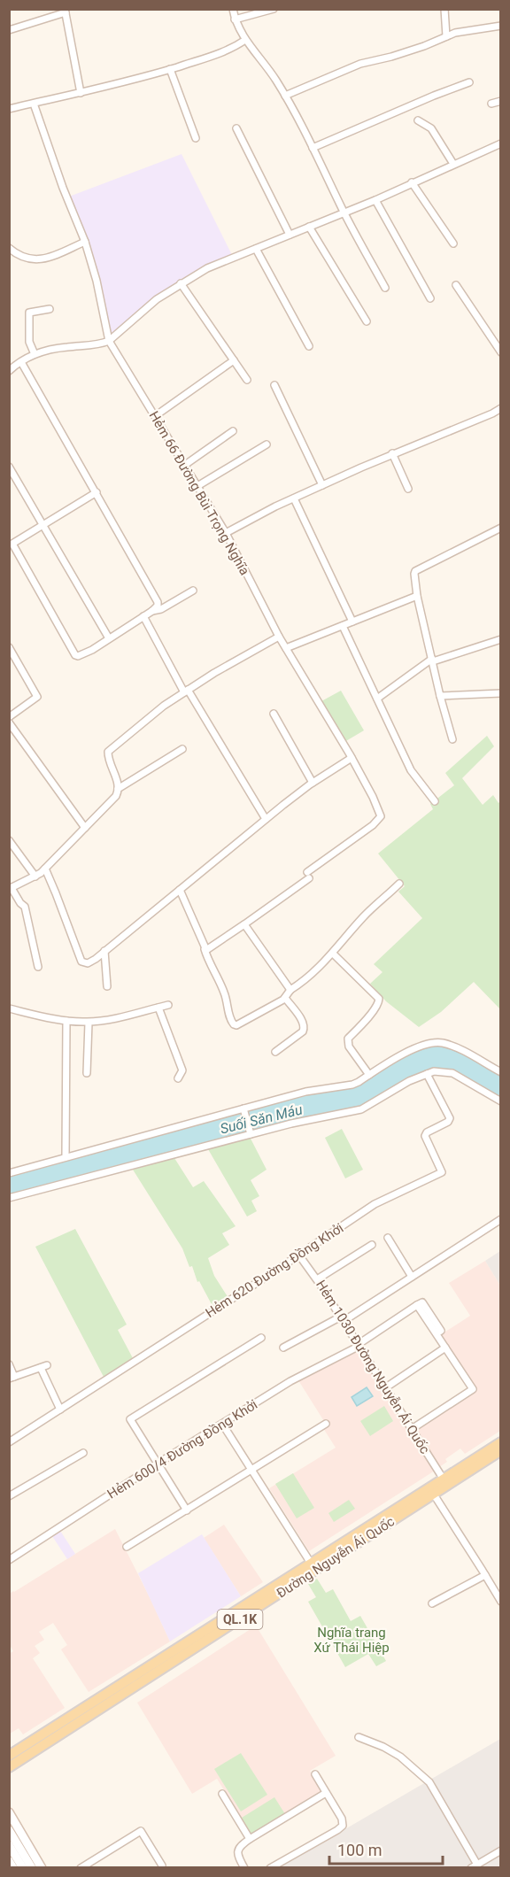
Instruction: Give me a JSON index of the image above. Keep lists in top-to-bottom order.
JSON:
{
  "streets": {
    "main road": ["Đường Nguyễn Ái Quốc", "QL.1K"],
    "street": [
      "Hẻm 66 Đường Bùi Trọng Nghĩa",
      "Hẻm 620 Đường Đồng Khởi",
      "Hẻm 1030 Đường Nguyễn Ái Quốc",
      "Hẻm 600/4 Đường Đồng Khởi"
    ]
  },
  "crossings": [
    ["Hẻm 620 Đường Đồng Khởi", "Hẻm 1030 Đường Nguyễn Ái Quốc"],
    ["Hẻm 1030 Đường Nguyễn Ái Quốc", "Hẻm 600/4 Đường Đồng Khởi"],
    ["Hẻm 1030 Đường Nguyễn Ái Quốc", "Đường Nguyễn Ái Quốc"]
  ],
  "water": ["Suối Săn Máu"],
  "parks": ["Nghĩa trang Xứ Thái Hiệp"],
  "scale_bar": "100 m"
}
